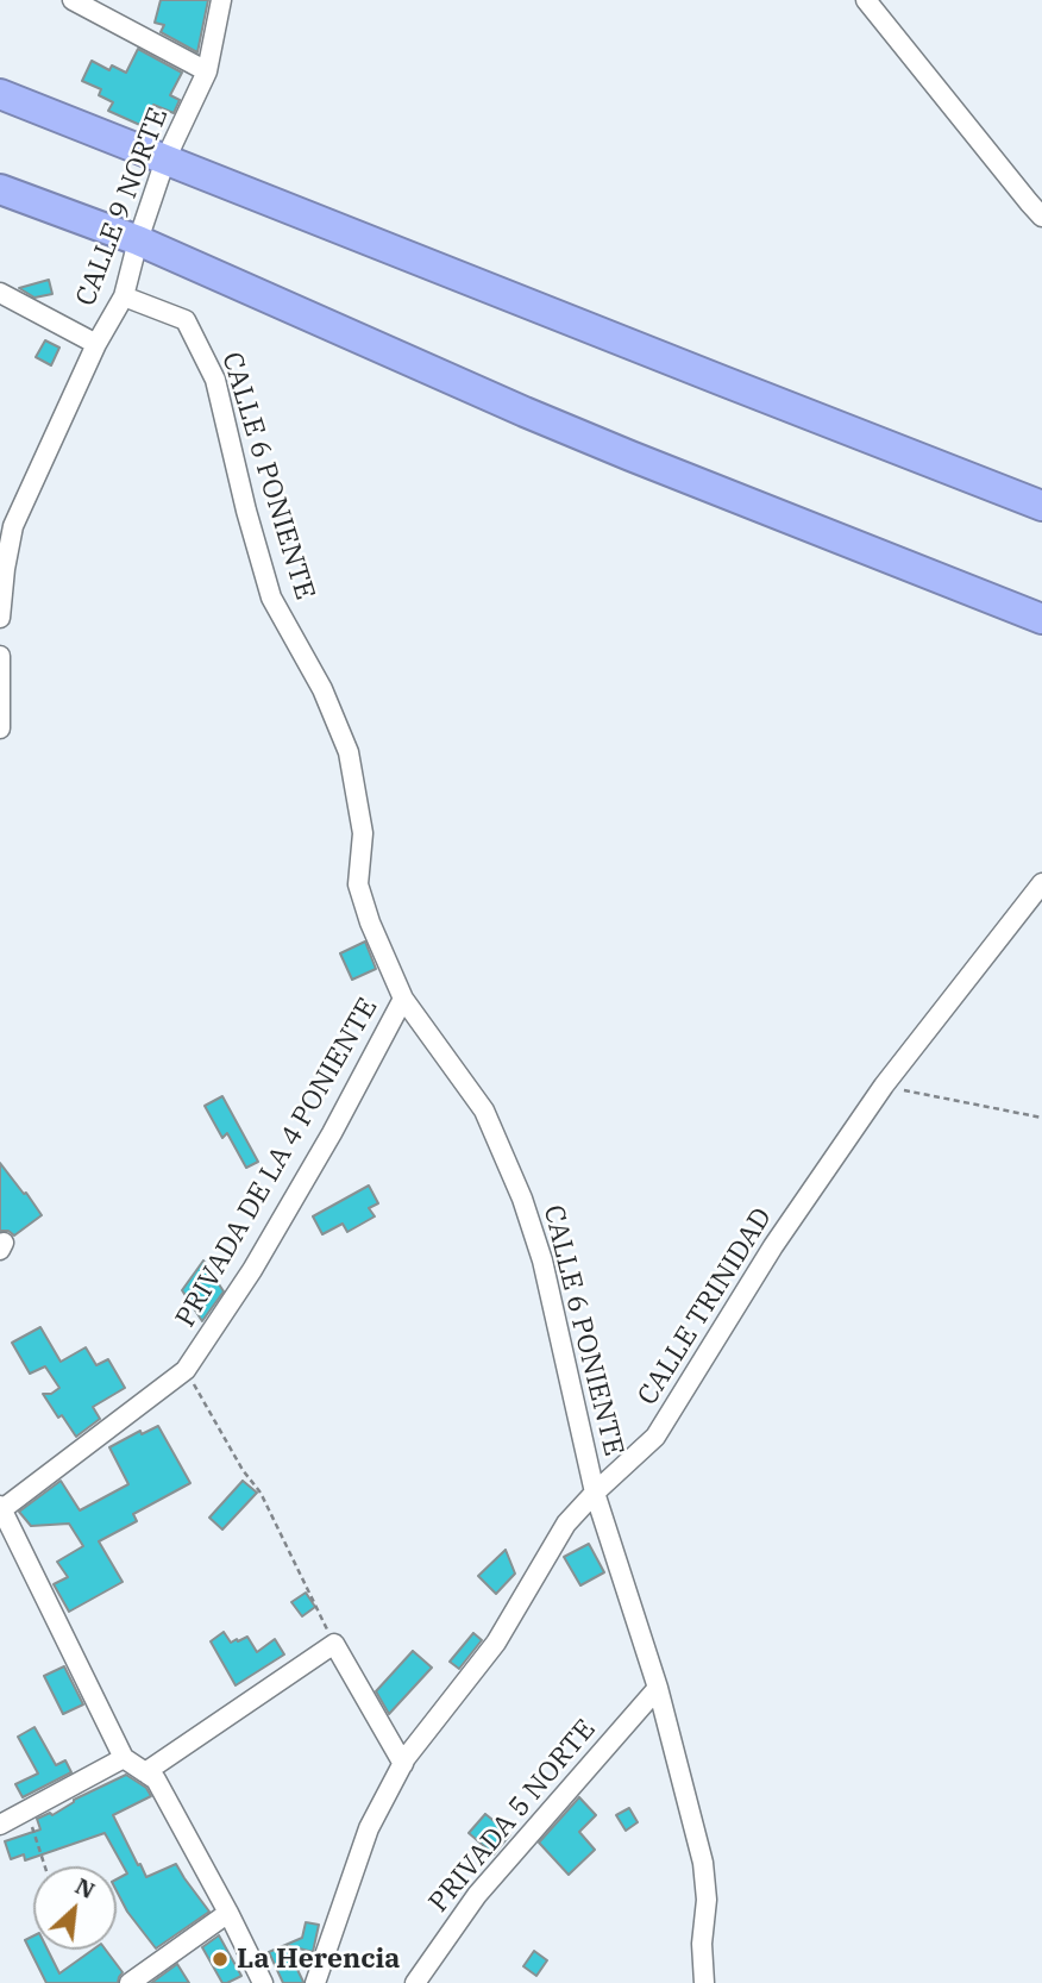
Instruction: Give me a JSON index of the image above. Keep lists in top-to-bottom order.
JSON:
{
  "streets": {
    "street": [
      "CALLE 9 NORTE",
      "CALLE 6 PONIENTE",
      "PRIVADA DE LA 4 PONIENTE",
      "CALLE TRINIDAD",
      "PRIVADA 5 NORTE"
    ]
  },
  "crossings": [
    ["CALLE 9 NORTE", "CALLE 6 PONIENTE"],
    ["CALLE 6 PONIENTE", "PRIVADA DE LA 4 PONIENTE"],
    ["CALLE 6 PONIENTE", "CALLE TRINIDAD"],
    ["CALLE 6 PONIENTE", "PRIVADA 5 NORTE"]
  ],
  "places": ["La Herencia"],
  "north": "top right"
}
